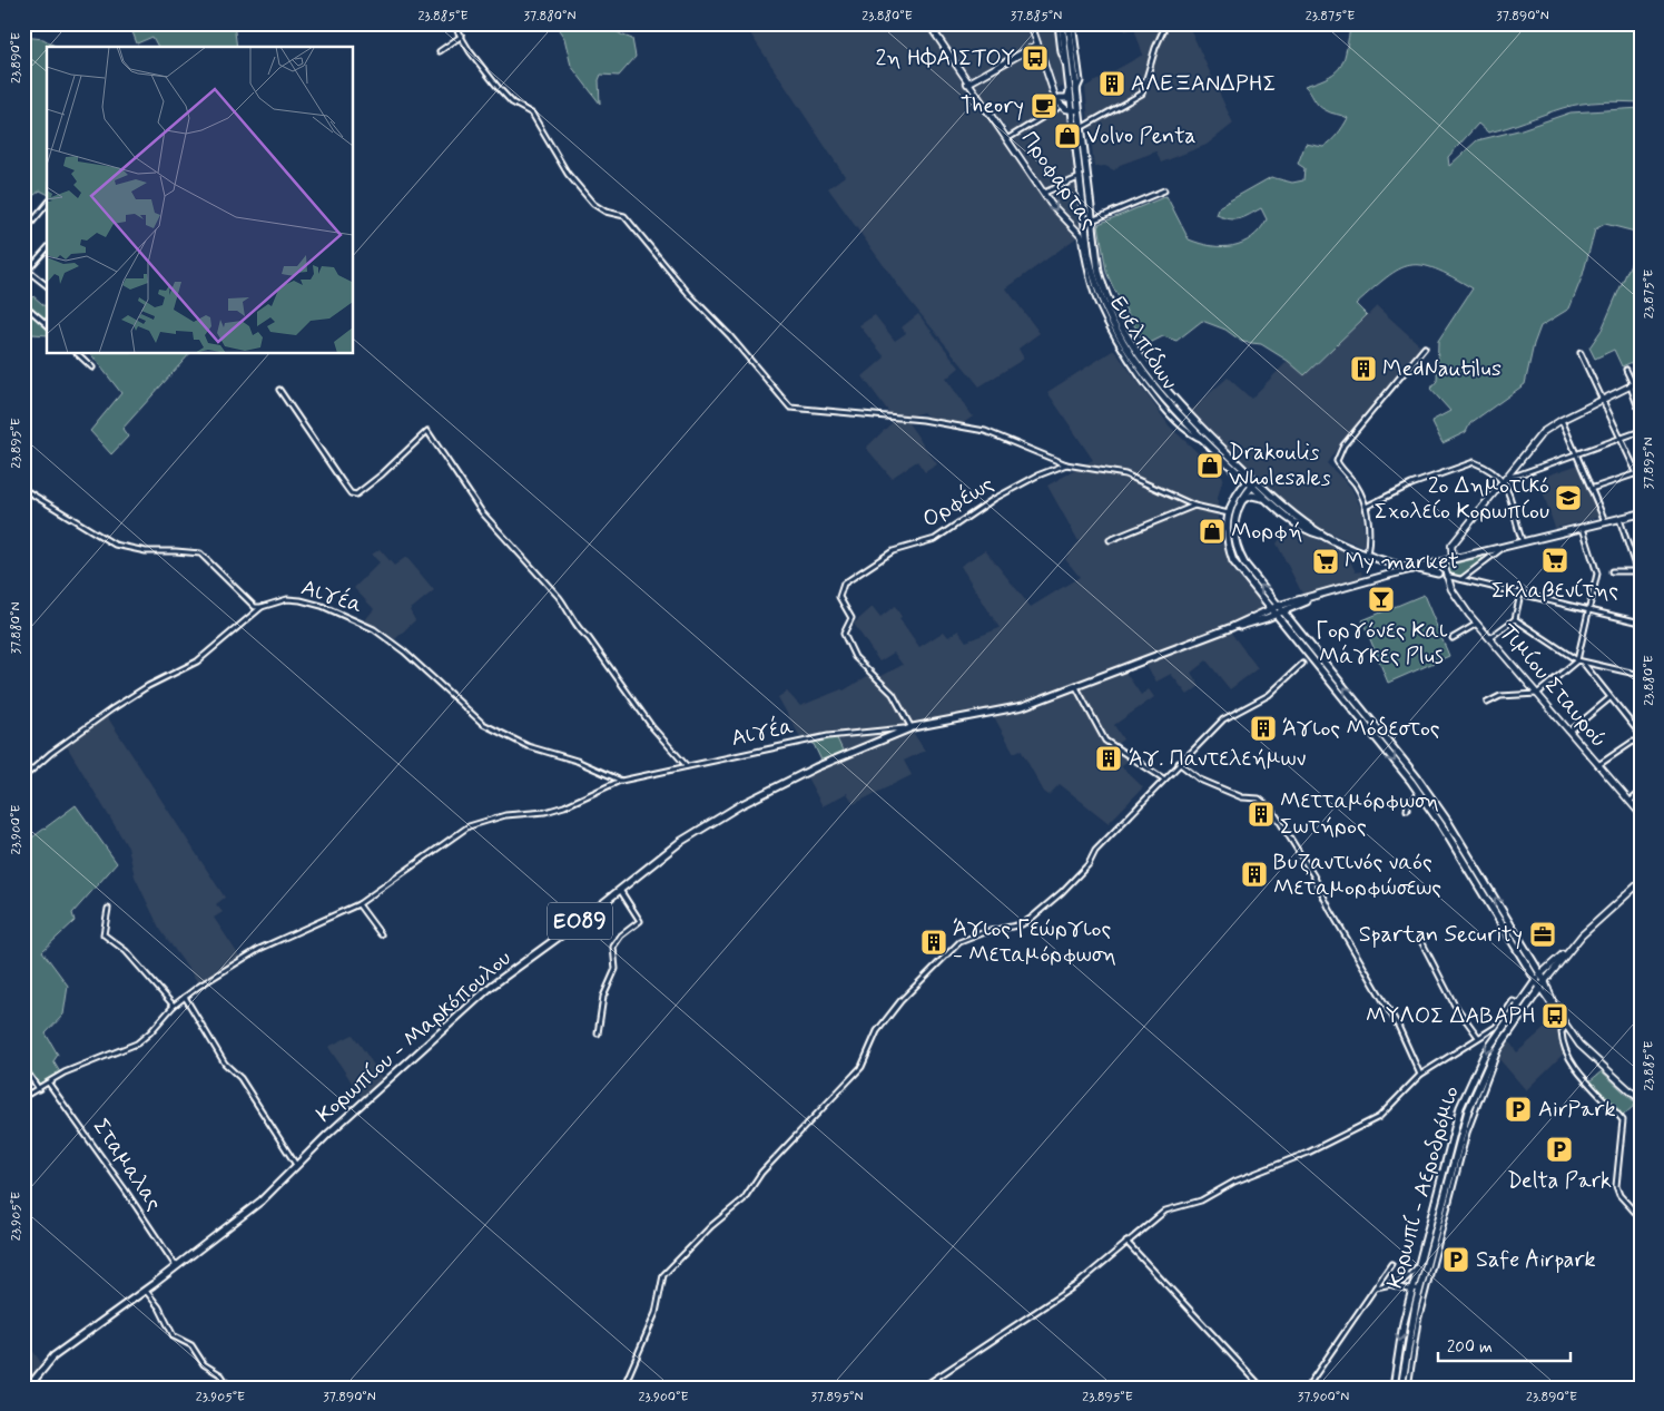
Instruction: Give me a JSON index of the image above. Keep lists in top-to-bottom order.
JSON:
{
  "streets": {
    "main road": ["ΕΟ89", "Κορωπίου - Μαρκόπουλου", "Κορωπί - Αεροδρόμιο"],
    "street": [
      "Προφαρτας",
      "Ορφέως",
      "Αιγέα",
      "Τιμίου Σταυρού",
      "Σταμαλας"
    ]
  },
  "crossings": [
    ["Ορφέως", "Αιγέα"],
    ["Ορφέως", "Κορωπίου - Μαρκόπουλου"],
    ["Αιγέα", "Κορωπίου - Μαρκόπουλου"],
    ["Αιγέα", "Σταμαλας"],
    ["Τιμίου Σταυρού", "ΕΟ89"],
    ["ΕΟ89", "Κορωπίου - Μαρκόπουλου"],
    ["Κορωπίου - Μαρκόπουλου", "Σταμαλας"]
  ],
  "places": {
    "bus stop": ["2η ΗΦΑΙΣΤΟΥ", "ΜΥΛΟΣ ΔΑΒΑΡΗ"],
    "building": [
      "ΑΛΕΞΑΝΔΡΗΣ",
      "MedNautilus",
      "Άγιος Μόδεστος",
      "Άγ. Παντελεήμων",
      "Μετταμόρφωση Σωτήρος",
      "Βυζαντινός ναός Μεταμορφώσεως",
      "Άγιος Γεώργιος - Μεταμόρφωση"
    ],
    "cafe": ["Theory"],
    "shop": ["Volvo Penta", "Drakoulis Wholesales", "Μορφή"],
    "school or university": ["2ο Δημοτικό Σχολείο Κορωπίου"],
    "supermarket": ["Σκλαβενίτης", "My market"],
    "bar": ["Γοργόνες Και Μάγκες Plus"],
    "office": ["Spartan Security"],
    "parking": ["AirPark", "Delta Park", "Safe Airpark"]
  },
  "scale_bar": "200 m",
  "coordinates": [
    "23.885°E",
    "37.880°N",
    "23.880°E",
    "37.885°N",
    "23.875°E",
    "37.890°N",
    "23.890°E",
    "23.895°E",
    "37.895°N",
    "23.900°E",
    "23.905°E",
    "37.900°N"
  ]
}
